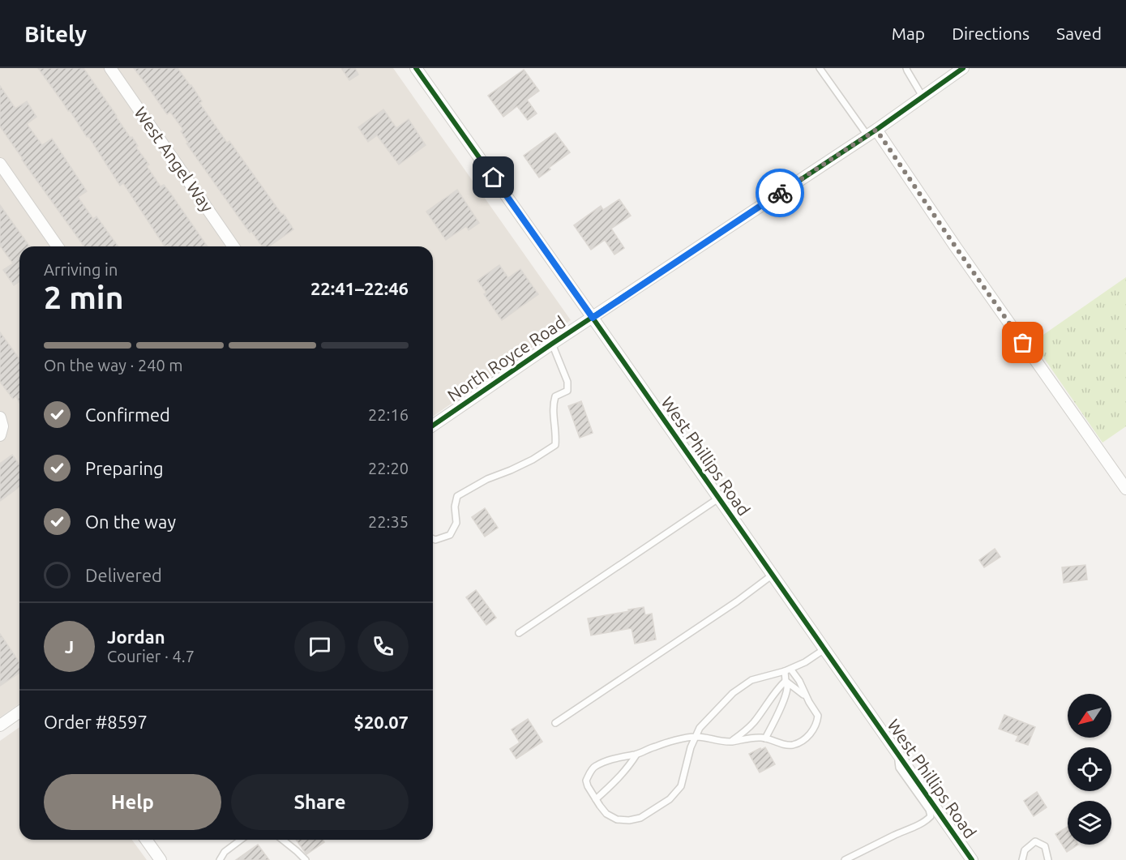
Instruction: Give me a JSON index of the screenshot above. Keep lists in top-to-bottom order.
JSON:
{
  "streets": {
    "street": ["West Angel Way", "North Royce Road", "West Phillips Road"]
  },
  "crossings": [
    ["North Royce Road", "West Phillips Road"]
  ],
  "north": "bottom left",
  "page": {
    "header": "Bitely",
    "nav": ["Map", "Directions", "Saved"],
    "heading": ["2 min", "Arriving in", "22:41–22:46"],
    "panel": [
      "Jordan",
      "Courier · 4.7",
      "Order #8597",
      "$20.07"
    ],
    "bar": "On the way · 240 m",
    "list": [
      ["Confirmed", "22:16"],
      ["Preparing", "22:20"],
      ["On the way", "22:35"],
      "Delivered"
    ],
    "round": "J",
    "buttons": ["Help", "Share"]
  }
}
